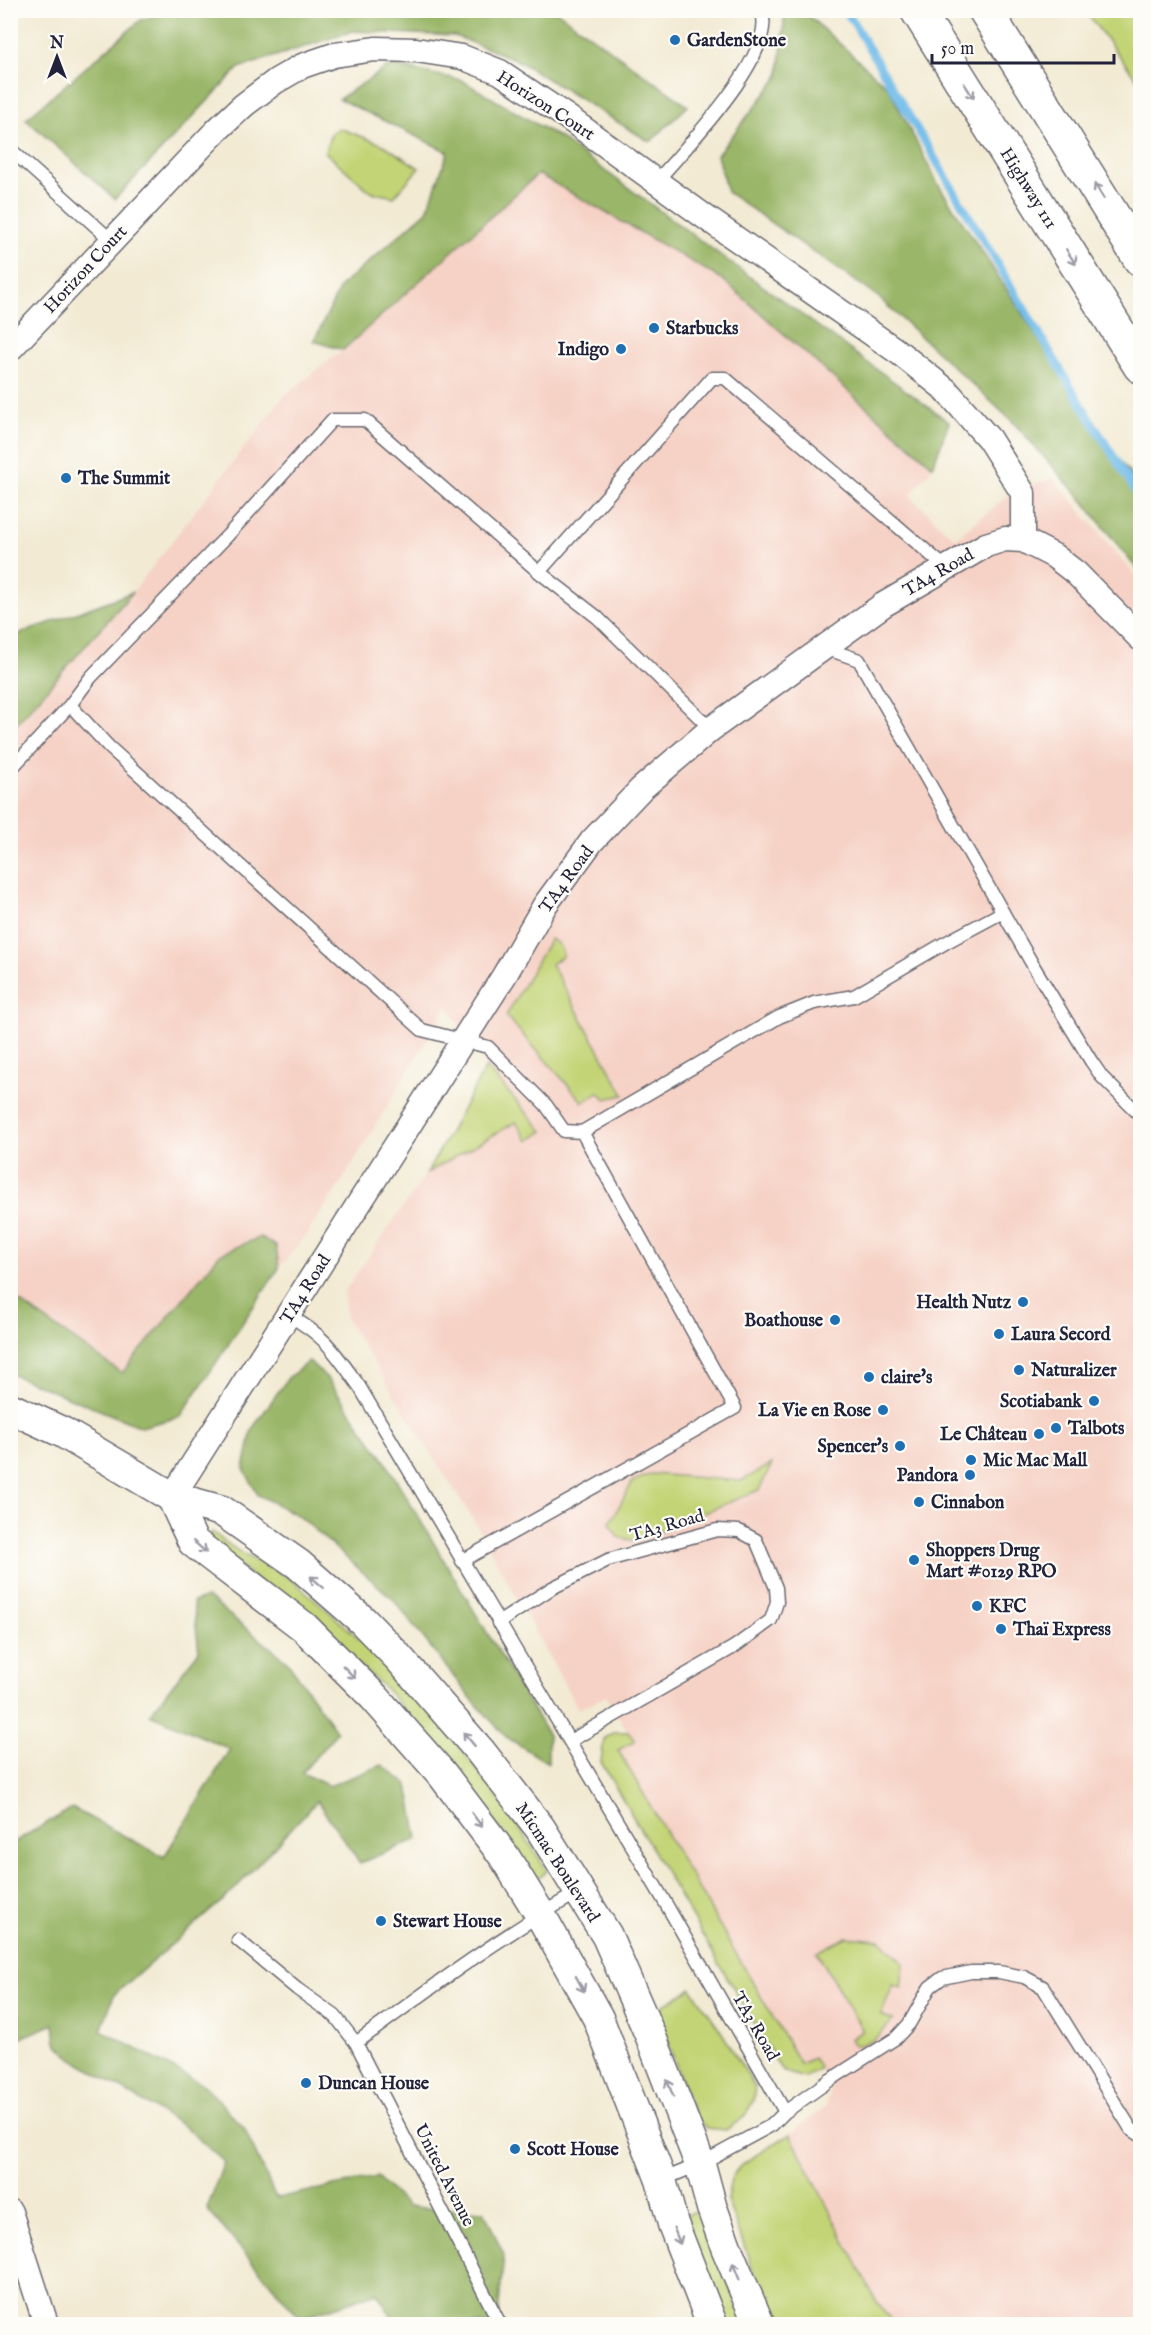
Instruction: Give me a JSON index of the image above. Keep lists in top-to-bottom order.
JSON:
{
  "streets": {
    "highway": ["Highway 111"],
    "street": ["Horizon Court", "TA4 Road", "Micmac Boulevard"],
    "lane": ["TA3 Road", "United Avenue"]
  },
  "crossings": [
    ["Horizon Court", "TA4 Road"],
    ["TA4 Road", "TA3 Road"],
    ["TA4 Road", "Micmac Boulevard"]
  ],
  "places": [
    "GardenStone",
    "Starbucks",
    "Indigo",
    "The Summit",
    "Health Nutz",
    "Boathouse",
    "Laura Secord",
    "Naturalizer",
    "claire's",
    "Scotiabank",
    "La Vie en Rose",
    "Talbots",
    "Le Château",
    "Spencer's",
    "Mic Mac Mall",
    "Pandora",
    "Cinnabon",
    "Shoppers Drug Mart #0129 RPO",
    "KFC",
    "Thaï Express",
    "Stewart House",
    "Duncan House",
    "Scott House"
  ],
  "scale_bar": "50 m",
  "north": "top"
}
